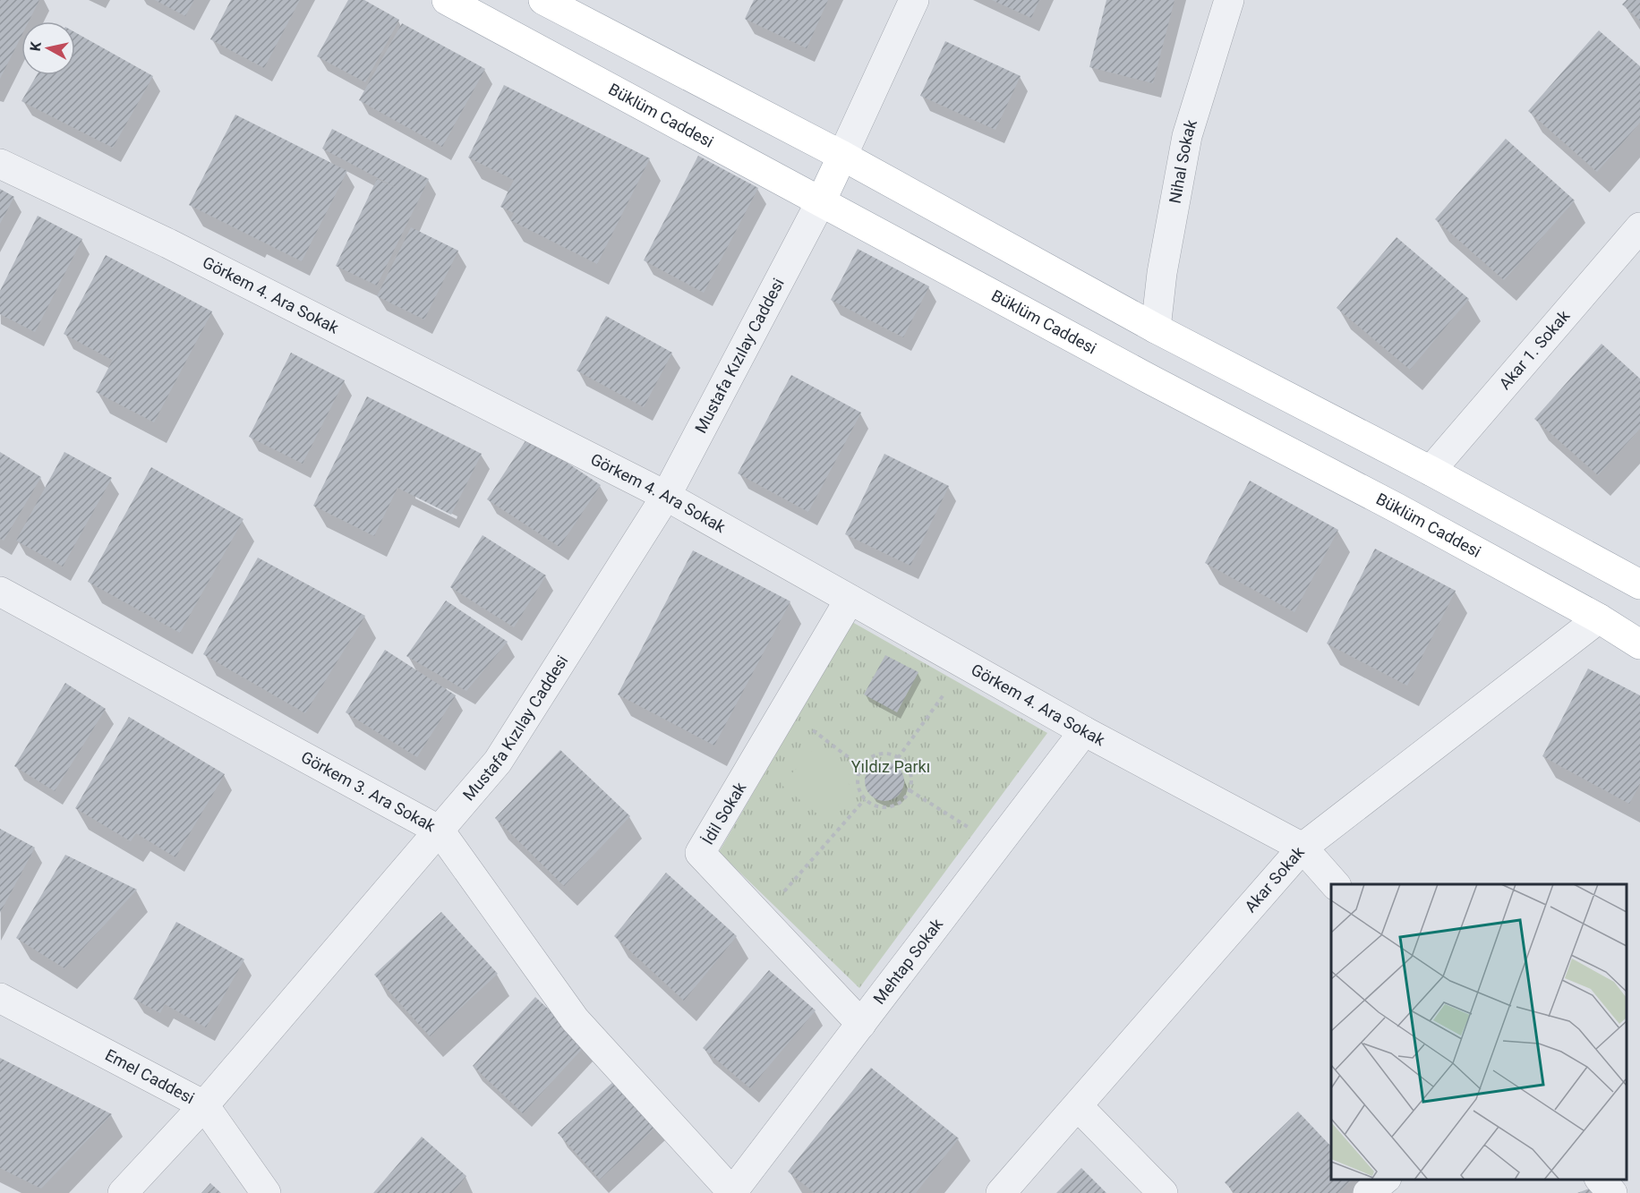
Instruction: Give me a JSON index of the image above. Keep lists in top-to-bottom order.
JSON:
{
  "streets": {
    "main road": ["Büklüm Caddesi"],
    "street": [
      "Nihal Sokak",
      "Görkem 4. Ara Sokak",
      "Akar 1. Sokak",
      "Mustafa Kızılay Caddesi",
      "Görkem 3. Ara Sokak",
      "İdil Sokak",
      "Akar Sokak",
      "Mehtap Sokak",
      "Emel Caddesi"
    ]
  },
  "crossings": [
    ["Büklüm Caddesi", "Mustafa Kızılay Caddesi"],
    ["Büklüm Caddesi", "Akar Sokak"],
    ["Görkem 4. Ara Sokak", "Mustafa Kızılay Caddesi"],
    ["Görkem 4. Ara Sokak", "İdil Sokak"],
    ["Görkem 4. Ara Sokak", "Akar Sokak"],
    ["Görkem 4. Ara Sokak", "Mehtap Sokak"],
    ["Mustafa Kızılay Caddesi", "Görkem 3. Ara Sokak"],
    ["Mustafa Kızılay Caddesi", "Emel Caddesi"],
    ["Görkem 3. Ara Sokak", "Mehtap Sokak"],
    ["İdil Sokak", "Mehtap Sokak"]
  ],
  "parks": ["Yıldız Parkı"],
  "north": "left"
}
